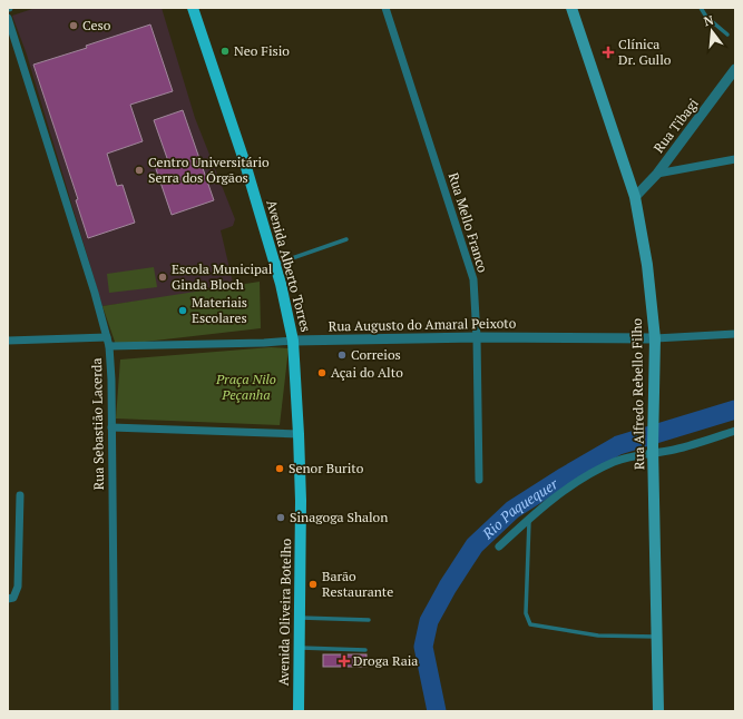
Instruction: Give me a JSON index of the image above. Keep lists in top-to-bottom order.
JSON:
{
  "streets": {
    "main road": ["Avenida Alberto Torres", "Rua Alfredo Rebello Filho", "Avenida Oliveira Botelho"],
    "street": [
      "Rua Tibagi",
      "Rua Mello Franco",
      "Rua Augusto do Amaral Peixoto",
      "Rua Sebastião Lacerda"
    ]
  },
  "crossings": [
    ["Rua Tibagi", "Rua Alfredo Rebello Filho"],
    ["Rua Mello Franco", "Rua Augusto do Amaral Peixoto"],
    ["Avenida Alberto Torres", "Rua Augusto do Amaral Peixoto"],
    ["Avenida Alberto Torres", "Avenida Oliveira Botelho"],
    ["Rua Augusto do Amaral Peixoto", "Rua Alfredo Rebello Filho"],
    ["Rua Augusto do Amaral Peixoto", "Rua Sebastião Lacerda"]
  ],
  "water": ["Rio Paquequer"],
  "parks": ["Praça Nilo Peçanha"],
  "places": {
    "other": [
      "Ceso",
      "Neo Fisio",
      "Centro Universitário Serra dos Órgãos",
      "Escola Municipal Ginda Bloch",
      "Materiais Escolares",
      "Correios",
      "Açai do Alto",
      "Senor Burito",
      "Sinagoga Shalon",
      "Barão Restaurante"
    ],
    "health": ["Clínica Dr. Gullo", "Droga Raia"]
  },
  "north": "top"
}
